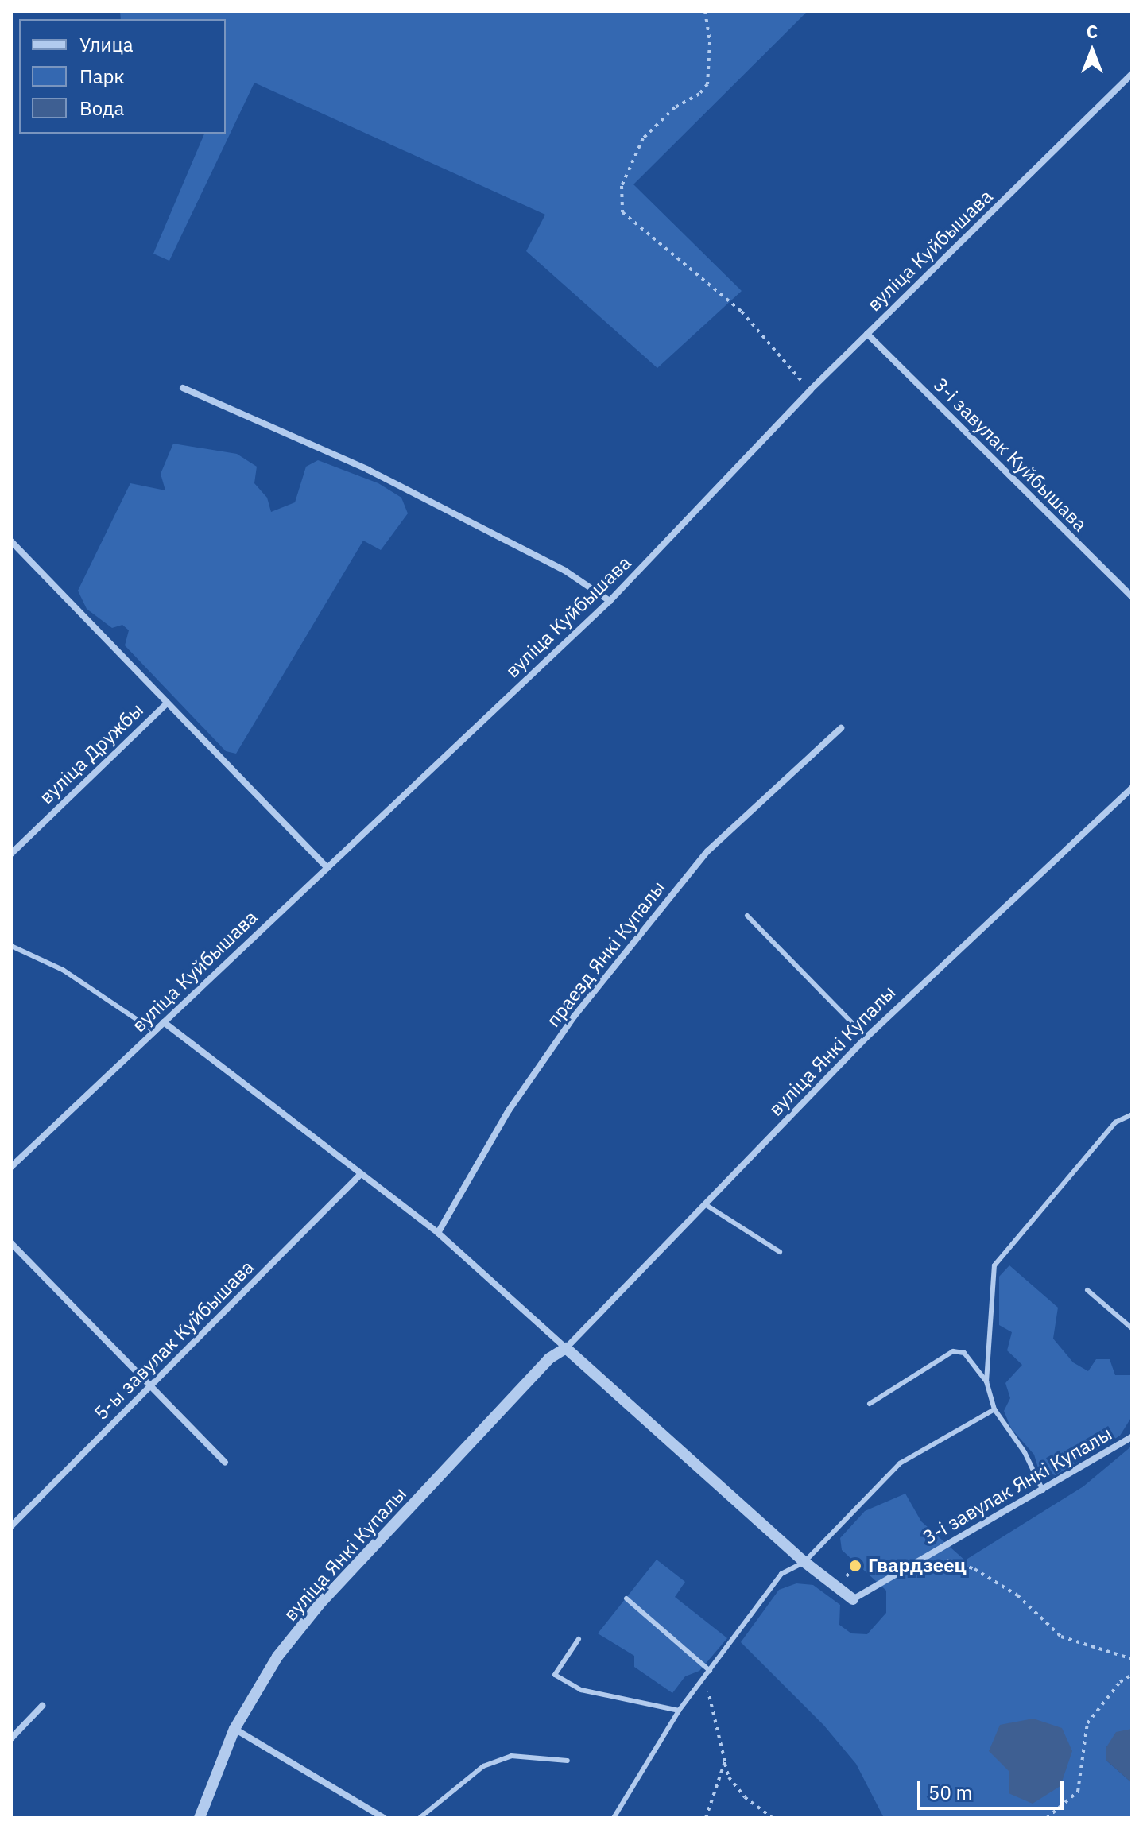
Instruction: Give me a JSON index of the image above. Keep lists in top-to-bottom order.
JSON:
{
  "streets": {
    "street": [
      "вуліца Куйбышава",
      "3-і завулак Куйбышава",
      "вуліца Дружбы",
      "праезд Янкі Купалы",
      "вуліца Янкі Купалы",
      "5-ы завулак Куйбышава",
      "3-і завулак Янкі Купалы"
    ]
  },
  "crossings": [
    ["вуліца Куйбышава", "3-і завулак Куйбышава"]
  ],
  "places": ["Гвардзеец"],
  "legend": ["Улица", "Парк", "Вода"],
  "scale_bar": "50 m",
  "north": "top"
}
